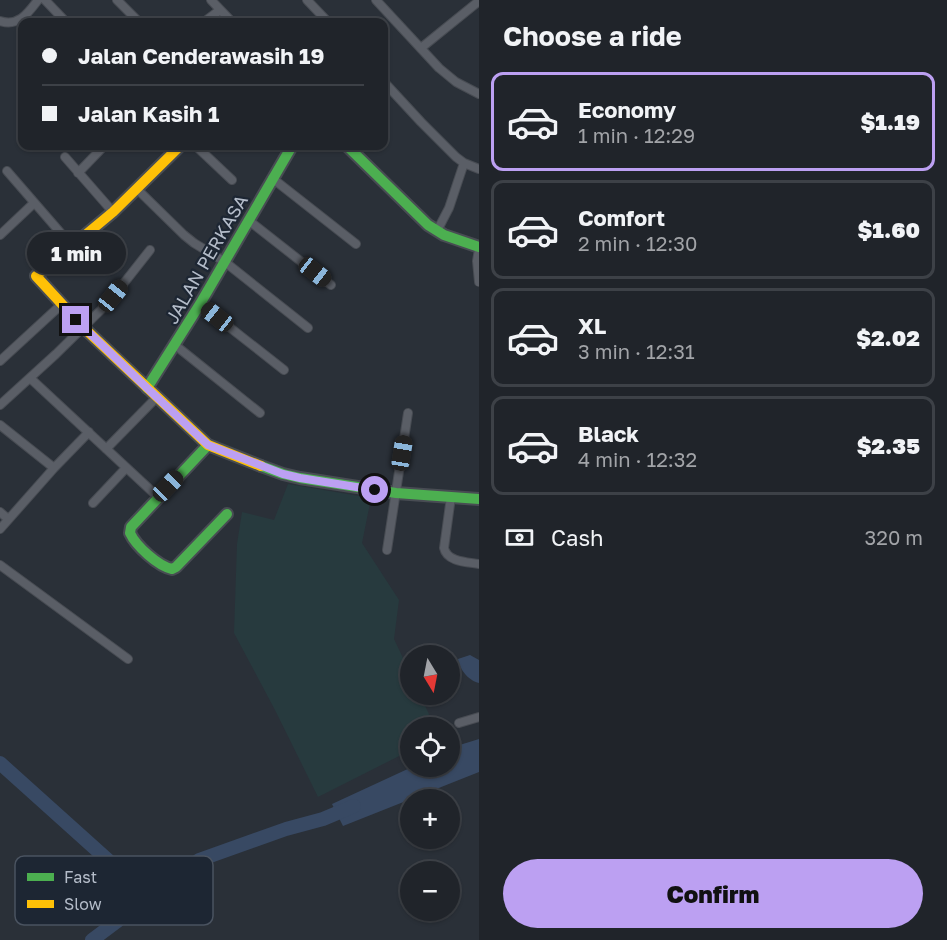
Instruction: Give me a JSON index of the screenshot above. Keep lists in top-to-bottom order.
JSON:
{
  "streets": {
    "street": ["JALAN PERKASA"]
  },
  "legend": ["Fast", "Slow"],
  "north": "bottom",
  "page": {
    "heading": "Choose a ride",
    "banner": ["Jalan Cenderawasih 19", "Jalan Kasih 1"],
    "list": [
      {
        "name": "Economy",
        "note": "1 min · 12:29",
        "value": "$1.19"
      },
      {
        "name": "Comfort",
        "note": "2 min · 12:30",
        "value": "$1.60"
      },
      {
        "name": "XL",
        "note": "3 min · 12:31",
        "value": "$2.02"
      },
      {
        "name": "Black",
        "note": "4 min · 12:32",
        "value": "$2.35"
      }
    ],
    "bubble": "1 min",
    "pay": ["Cash", "320 m"],
    "map_buttons": ["+", "−"],
    "buttons": "Confirm"
  }
}
